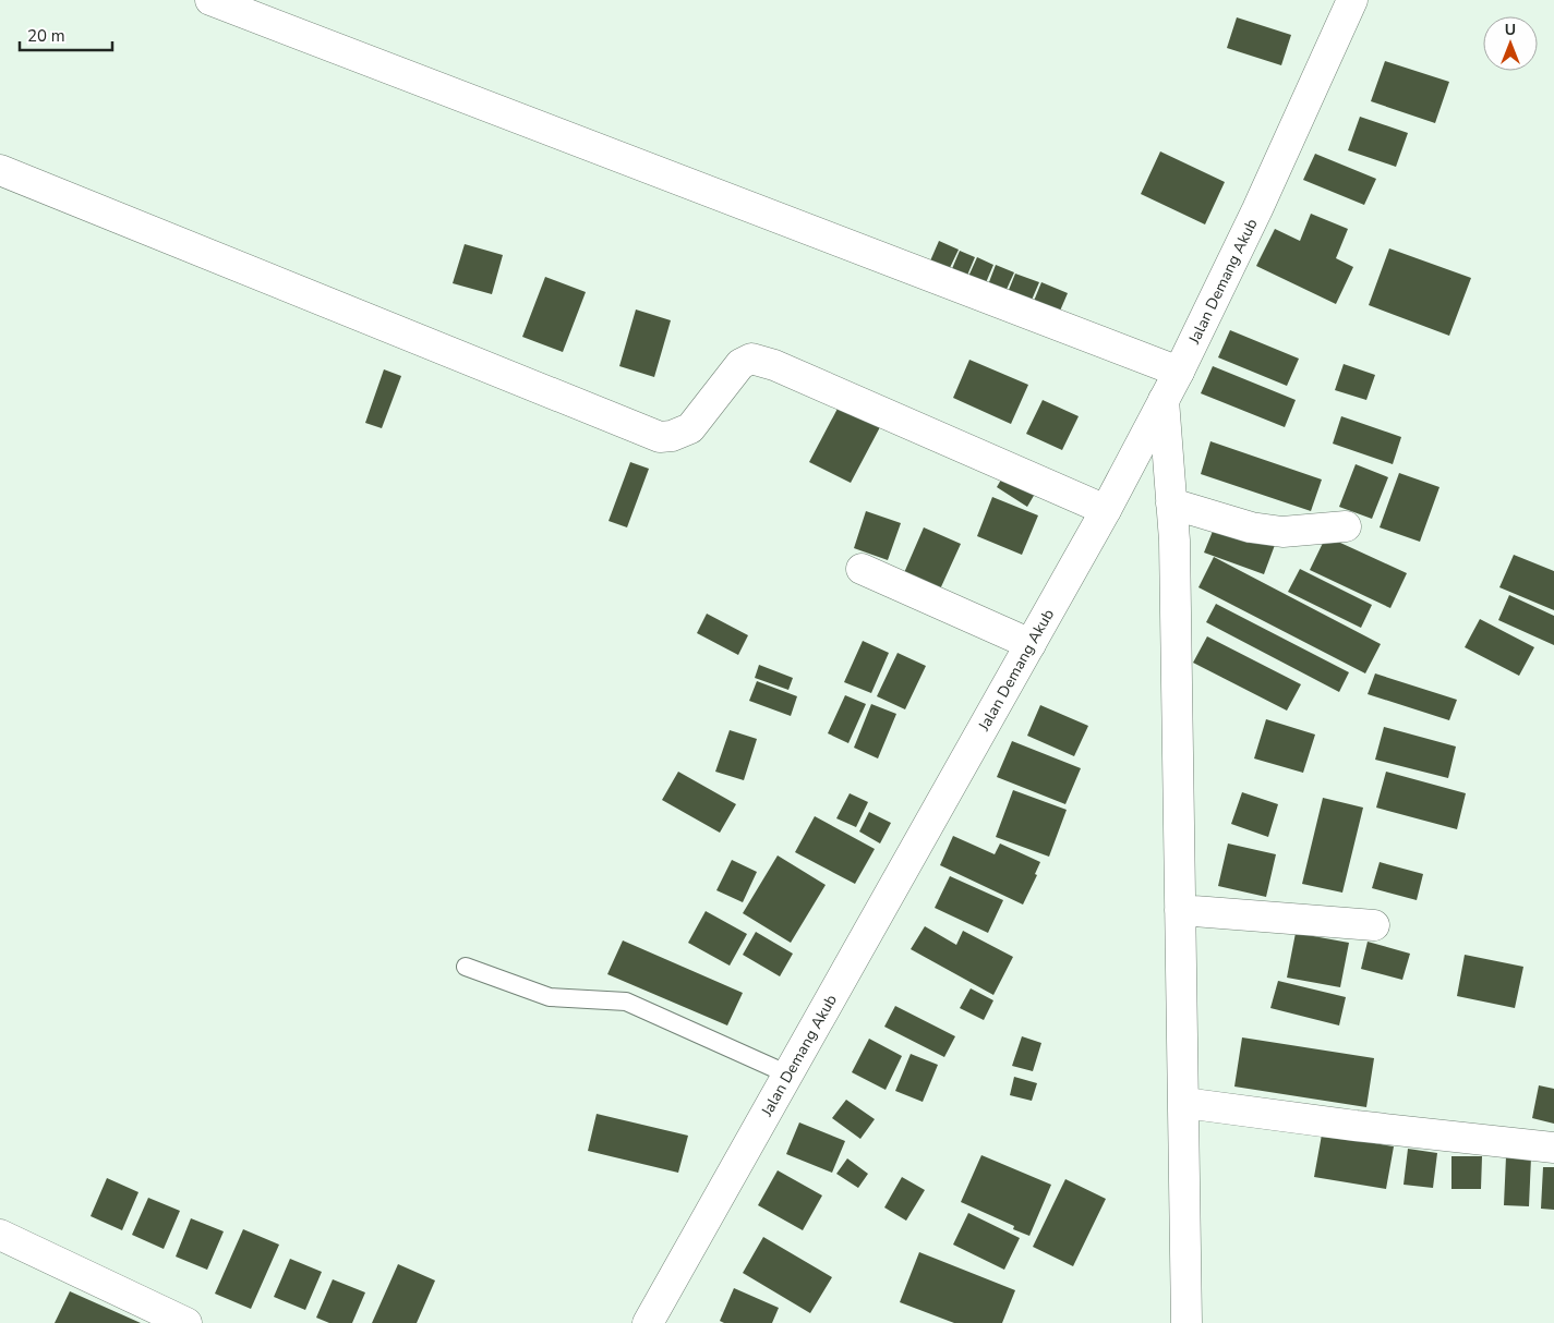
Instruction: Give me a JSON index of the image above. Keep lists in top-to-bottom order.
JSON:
{
  "streets": {
    "street": ["Jalan Demang Akub"]
  },
  "scale_bar": "20 m",
  "north": "top"
}
